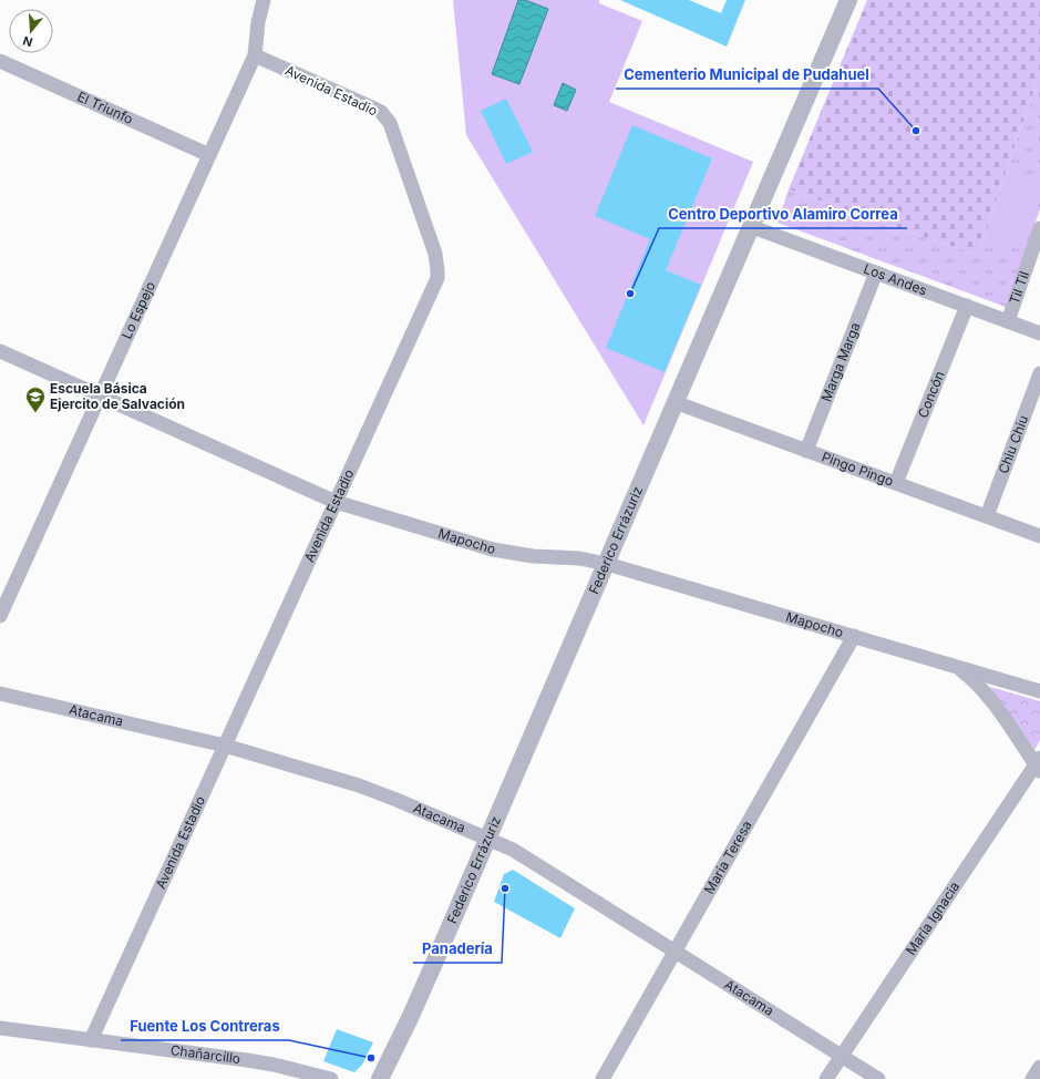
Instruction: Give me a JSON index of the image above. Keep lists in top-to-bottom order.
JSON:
{
  "streets": {
    "street": [
      "Avenida Estadio",
      "El Triunfo",
      "Los Andes",
      "Til Til",
      "Lo Espejo",
      "Marga Marga",
      "Concón",
      "Chiu Chiu",
      "Pingo Pingo",
      "Federico Errázuriz",
      "Mapocho",
      "Atacama",
      "María Teresa",
      "María Ignacia",
      "Chañarcillo"
    ]
  },
  "crossings": [
    ["Avenida Estadio", "Lo Espejo"],
    ["Avenida Estadio", "Mapocho"],
    ["Avenida Estadio", "Atacama"],
    ["Avenida Estadio", "Chañarcillo"],
    ["El Triunfo", "Lo Espejo"],
    ["Los Andes", "Til Til"],
    ["Los Andes", "Marga Marga"],
    ["Los Andes", "Concón"],
    ["Los Andes", "Federico Errázuriz"],
    ["Lo Espejo", "Mapocho"],
    ["Marga Marga", "Pingo Pingo"],
    ["Concón", "Pingo Pingo"],
    ["Chiu Chiu", "Pingo Pingo"],
    ["Pingo Pingo", "Federico Errázuriz"],
    ["Federico Errázuriz", "Mapocho"],
    ["Federico Errázuriz", "Atacama"],
    ["Mapocho", "María Teresa"],
    ["Mapocho", "María Ignacia"],
    ["Atacama", "María Teresa"],
    ["Atacama", "María Ignacia"]
  ],
  "places": {
    "other": [
      "Cementerio Municipal de Pudahuel",
      "Centro Deportivo Alamiro Correa",
      "Panadería",
      "Fuente Los Contreras"
    ],
    "school or university": ["Escuela Básica Ejercito de Salvación"]
  },
  "north": "bottom"
}
